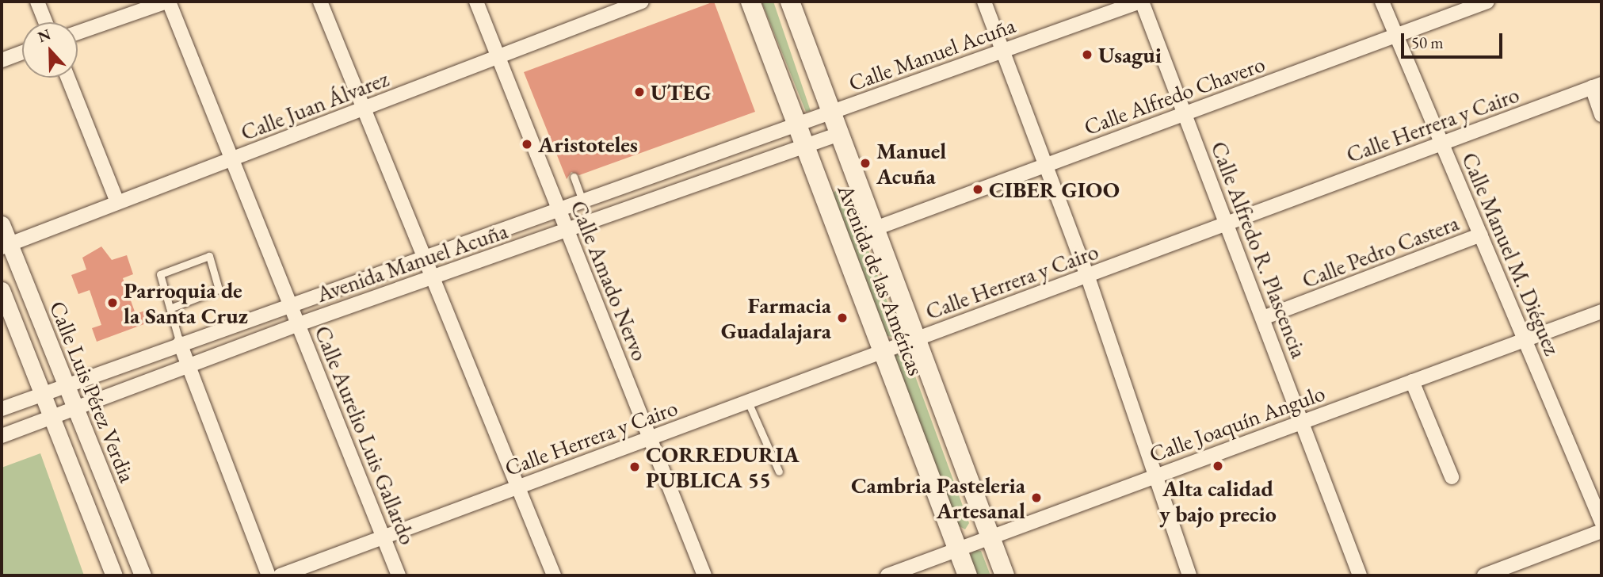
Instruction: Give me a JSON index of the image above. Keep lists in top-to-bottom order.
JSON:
{
  "streets": {
    "main road": ["Avenida de las Américas"],
    "street": [
      "Calle Manuel Acuña",
      "Calle Alfredo Chavero",
      "Calle Juan Álvarez",
      "Calle Herrera y Cairo",
      "Calle Alfredo R. Plascencia",
      "Calle Pedro Castera",
      "Calle Manuel M. Diéguez",
      "Avenida Manuel Acuña",
      "Calle Amado Nervo",
      "Calle Luis Pérez Verdia",
      "Calle Joaquín Angulo",
      "Calle Aurelio Luis Gallardo"
    ]
  },
  "crossings": [
    ["Calle Manuel Acuña", "Calle Alfredo R. Plascencia"],
    ["Calle Manuel Acuña", "Avenida Manuel Acuña"],
    ["Calle Manuel Acuña", "Avenida de las Américas"],
    ["Calle Alfredo Chavero", "Calle Alfredo R. Plascencia"],
    ["Calle Alfredo Chavero", "Calle Manuel M. Diéguez"],
    ["Calle Alfredo Chavero", "Avenida de las Américas"],
    ["Calle Juan Álvarez", "Calle Amado Nervo"],
    ["Calle Juan Álvarez", "Calle Luis Pérez Verdia"],
    ["Calle Juan Álvarez", "Calle Aurelio Luis Gallardo"],
    ["Calle Herrera y Cairo", "Calle Alfredo R. Plascencia"],
    ["Calle Herrera y Cairo", "Calle Manuel M. Diéguez"],
    ["Calle Herrera y Cairo", "Avenida de las Américas"],
    ["Calle Herrera y Cairo", "Calle Amado Nervo"],
    ["Calle Herrera y Cairo", "Calle Aurelio Luis Gallardo"],
    ["Calle Alfredo R. Plascencia", "Calle Pedro Castera"],
    ["Calle Alfredo R. Plascencia", "Calle Joaquín Angulo"],
    ["Calle Pedro Castera", "Calle Manuel M. Diéguez"],
    ["Calle Manuel M. Diéguez", "Calle Joaquín Angulo"],
    ["Avenida Manuel Acuña", "Avenida de las Américas"],
    ["Avenida Manuel Acuña", "Calle Amado Nervo"],
    ["Avenida Manuel Acuña", "Calle Luis Pérez Verdia"],
    ["Avenida Manuel Acuña", "Calle Aurelio Luis Gallardo"],
    ["Avenida de las Américas", "Calle Joaquín Angulo"]
  ],
  "places": [
    "Usagui",
    "UTEG",
    "Aristoteles",
    "Manuel Acuña",
    "CIBER GIOO",
    "Parroquia de la Santa Cruz",
    "Farmacia Guadalajara",
    "Alta calidad y bajo precio",
    "CORREDURIA PUBLICA 55",
    "Cambria Pasteleria Artesanal"
  ],
  "scale_bar": "50 m",
  "north": "top"
}
